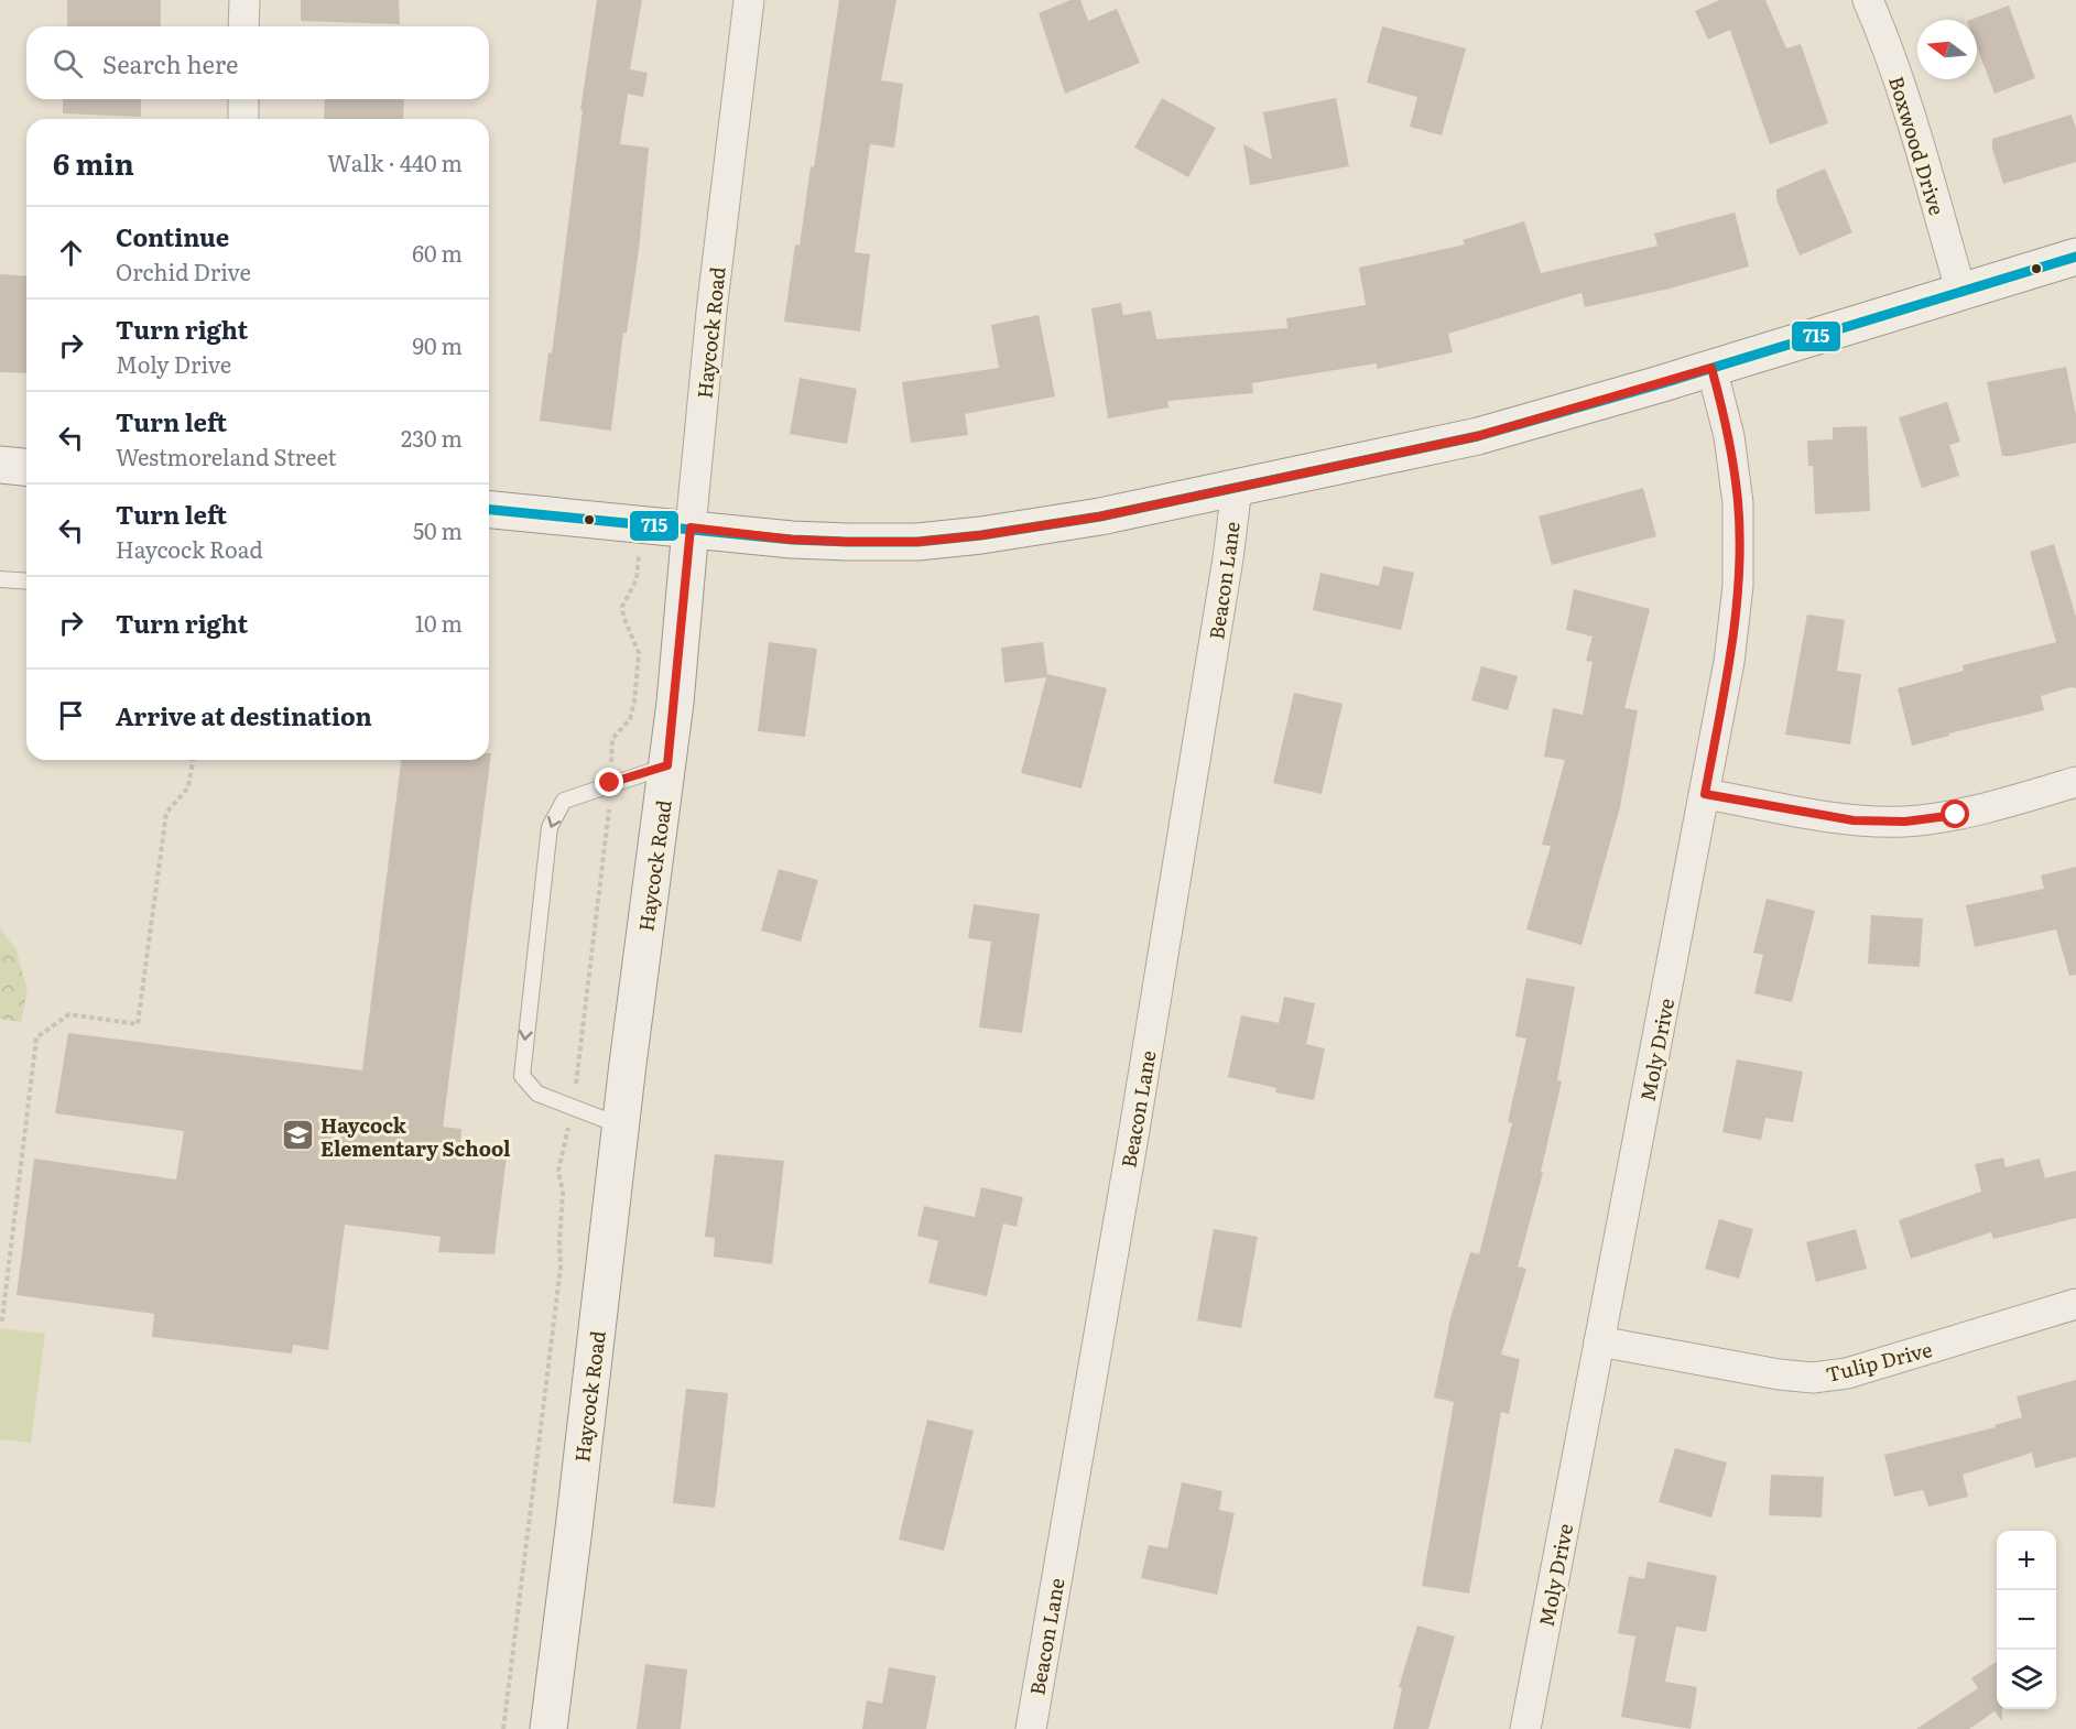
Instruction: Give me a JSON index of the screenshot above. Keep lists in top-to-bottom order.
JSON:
{
  "streets": {
    "main road": ["Haycock Road"],
    "street": [
      "Boxwood Drive",
      "Beacon Lane",
      "Moly Drive",
      "Tulip Drive"
    ]
  },
  "crossings": [
    ["Moly Drive", "Tulip Drive"]
  ],
  "places": {
    "school or university": ["Haycock Elementary School"]
  },
  "lines": ["transit line 715"],
  "north": "left",
  "page": {
    "search": "Search here",
    "heading": ["6 min", "Walk · 440 m"],
    "list": [
      ["Continue", "Orchid Drive", "60 m"],
      ["Turn right", "Moly Drive", "90 m"],
      ["Turn left", "Westmoreland Street", "230 m"],
      ["Turn left", "Haycock Road", "50 m"],
      ["Turn right", "10 m"],
      "Arrive at destination"
    ],
    "map_buttons": ["+", "−"]
  }
}
